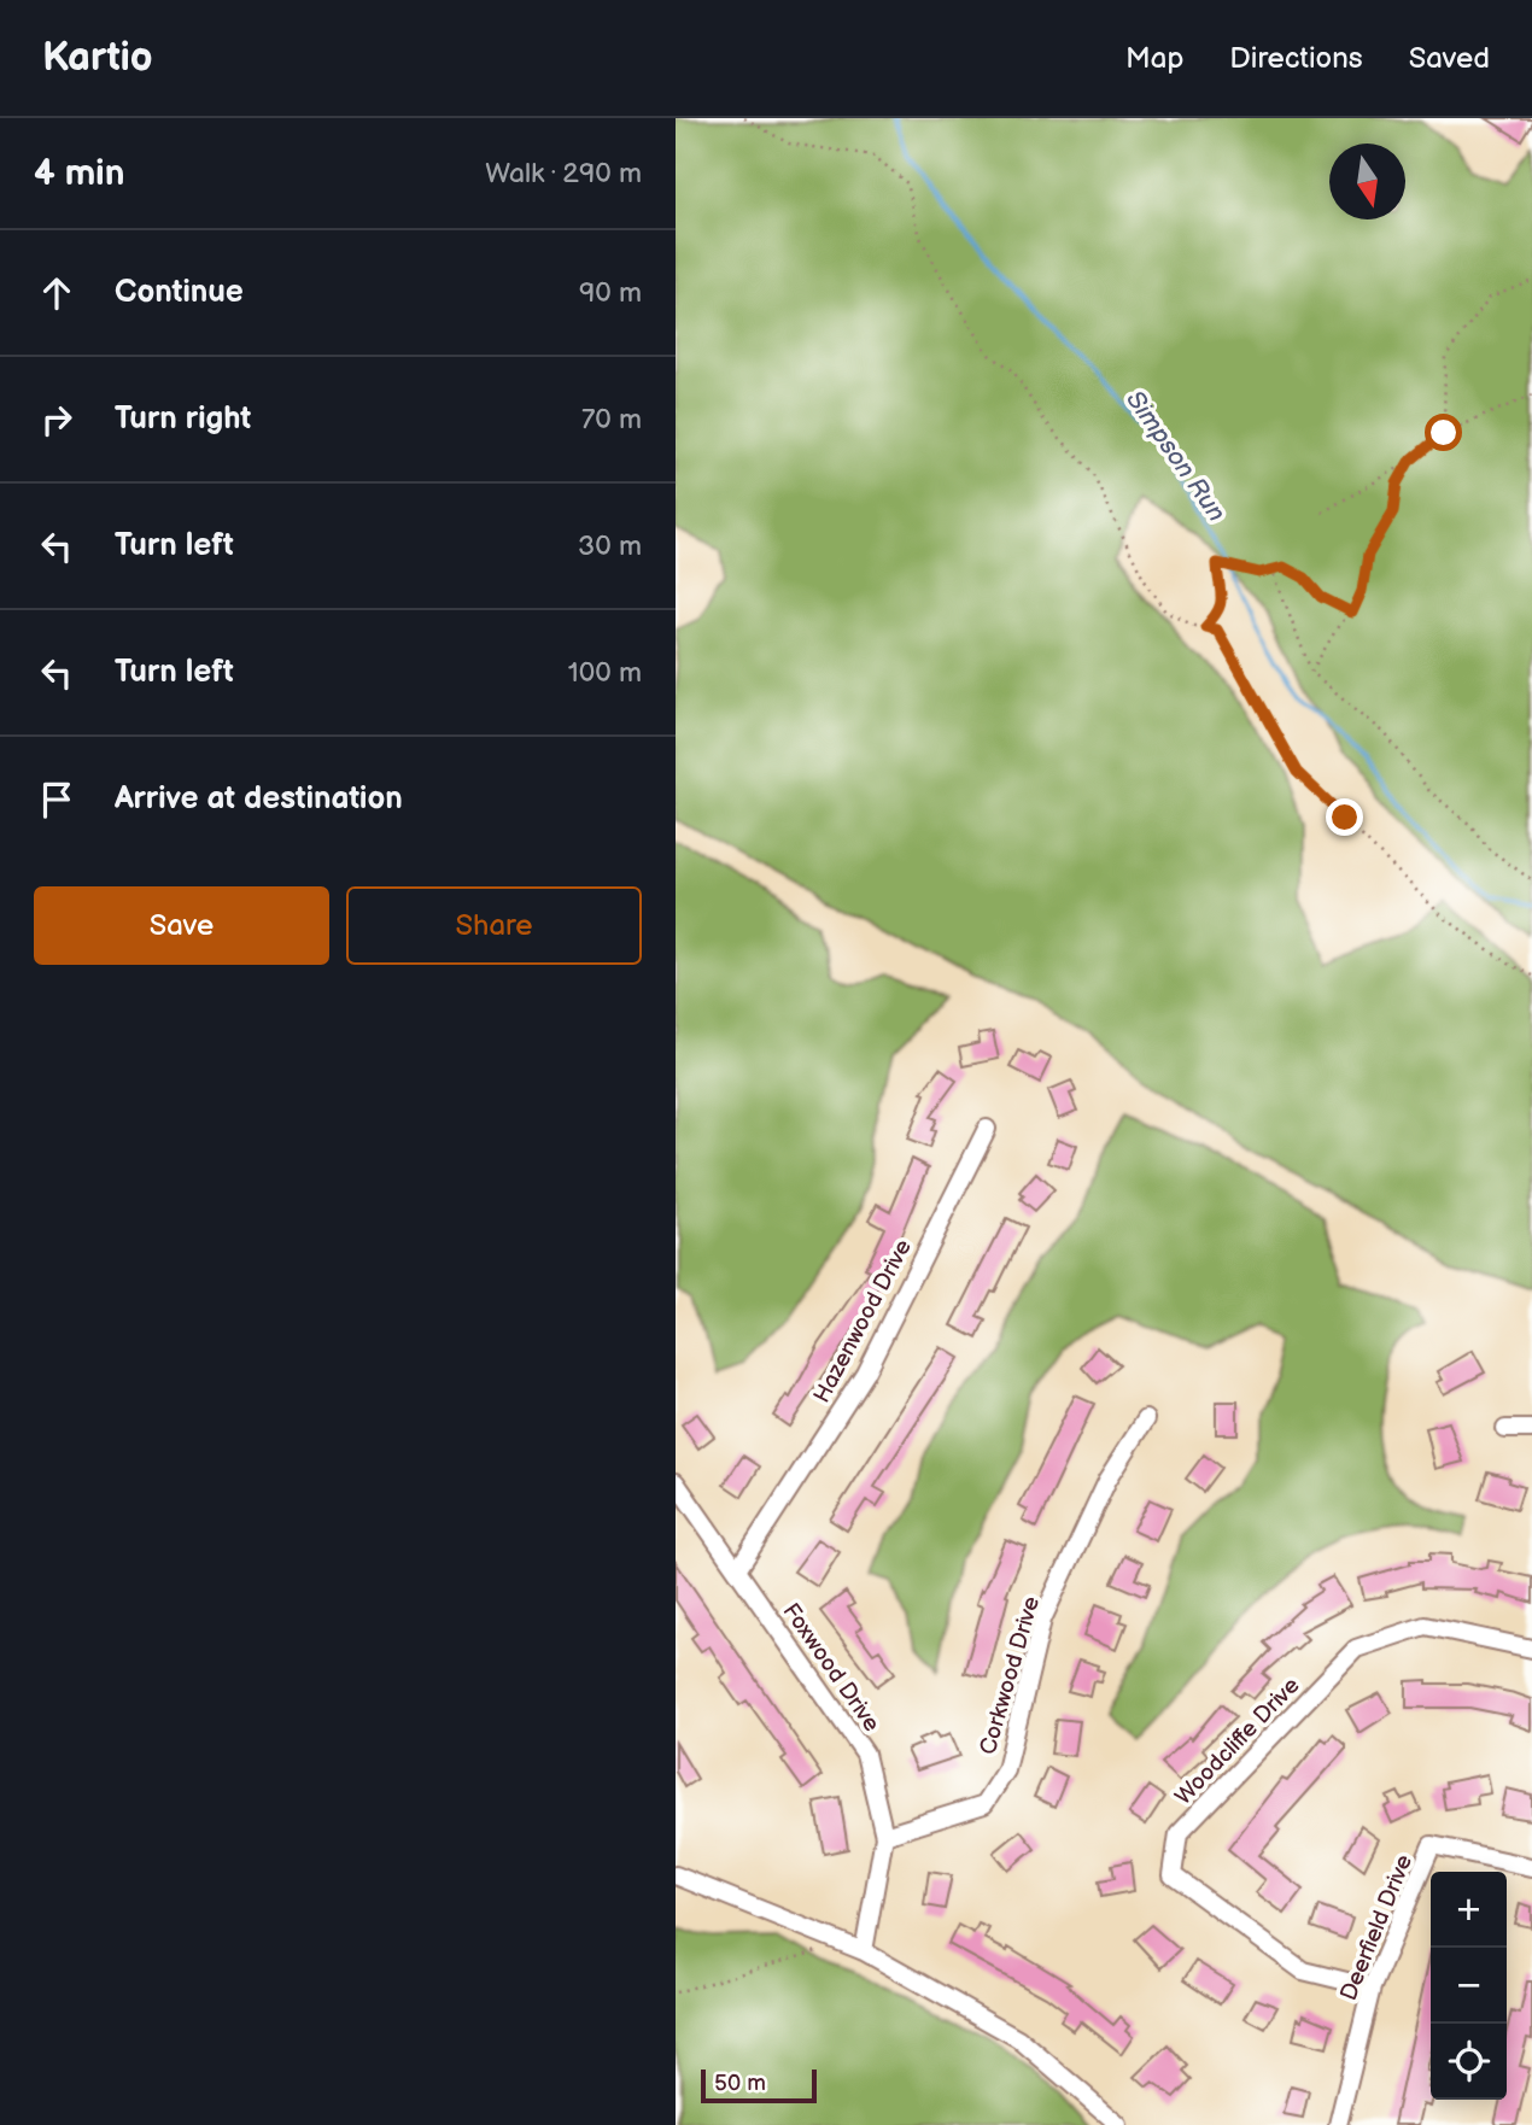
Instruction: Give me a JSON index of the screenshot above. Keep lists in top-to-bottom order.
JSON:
{
  "streets": {
    "street": [
      "Hazenwood Drive",
      "Foxwood Drive",
      "Corkwood Drive",
      "Woodcliffe Drive",
      "Deerfield Drive"
    ]
  },
  "crossings": [
    ["Hazenwood Drive", "Foxwood Drive"],
    ["Foxwood Drive", "Corkwood Drive"],
    ["Woodcliffe Drive", "Deerfield Drive"]
  ],
  "water": ["Simpson Run"],
  "scale_bar": "50 m",
  "north": "bottom",
  "page": {
    "header": "Kartio",
    "nav": ["Map", "Directions", "Saved"],
    "heading": ["4 min", "Walk · 290 m"],
    "list": [
      ["Continue", "90 m"],
      ["Turn right", "70 m"],
      ["Turn left", "30 m"],
      ["Turn left", "100 m"],
      "Arrive at destination"
    ],
    "buttons": ["Save", "Share"],
    "map_buttons": ["+", "−"],
    "scale": "50 m"
  }
}
